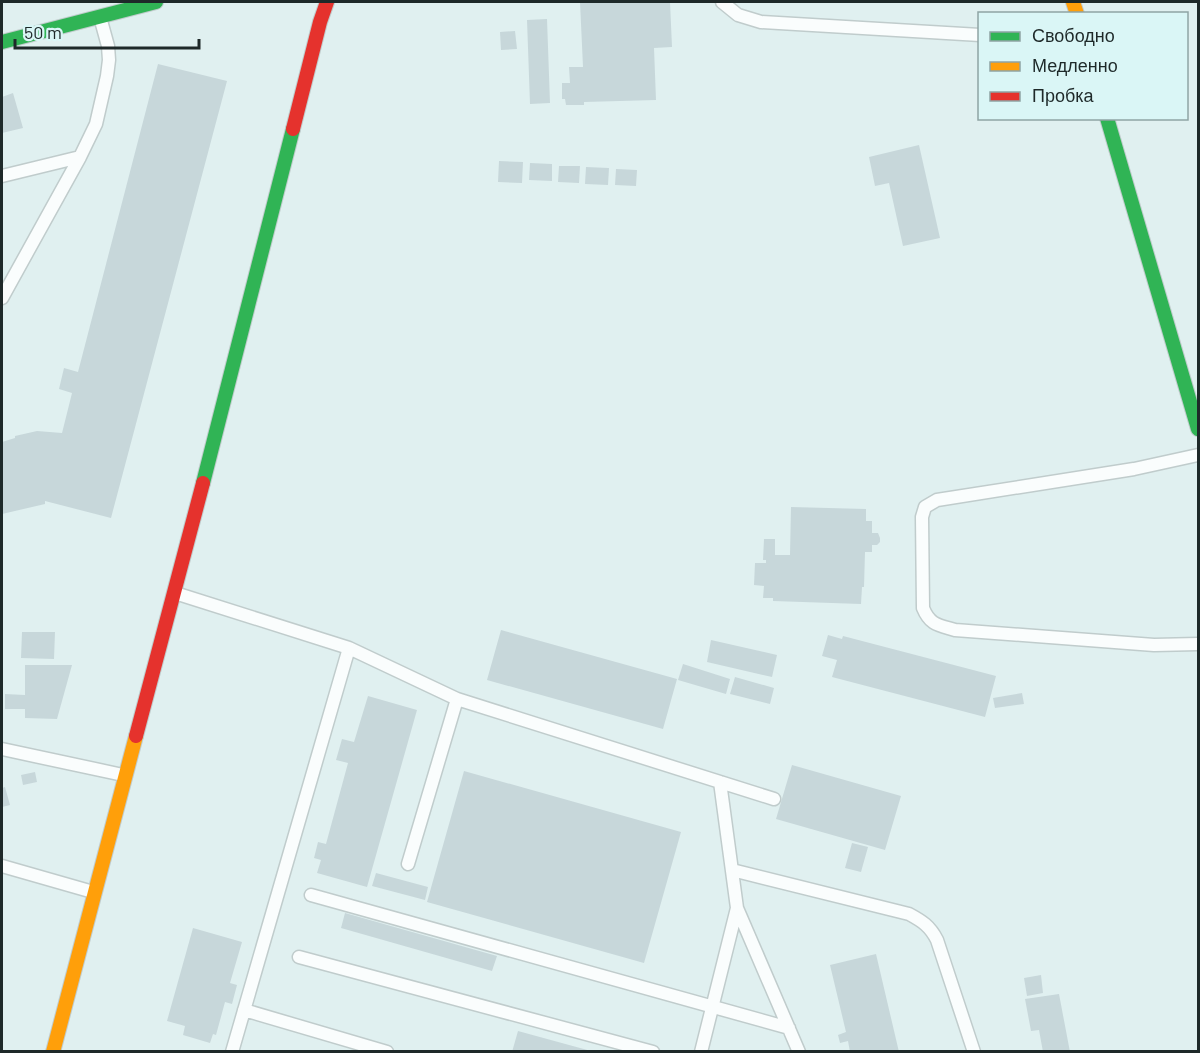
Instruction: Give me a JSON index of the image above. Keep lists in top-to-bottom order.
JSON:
{
  "legend": ["Свободно", "Медленно", "Пробка"],
  "scale_bar": "50 m"
}
